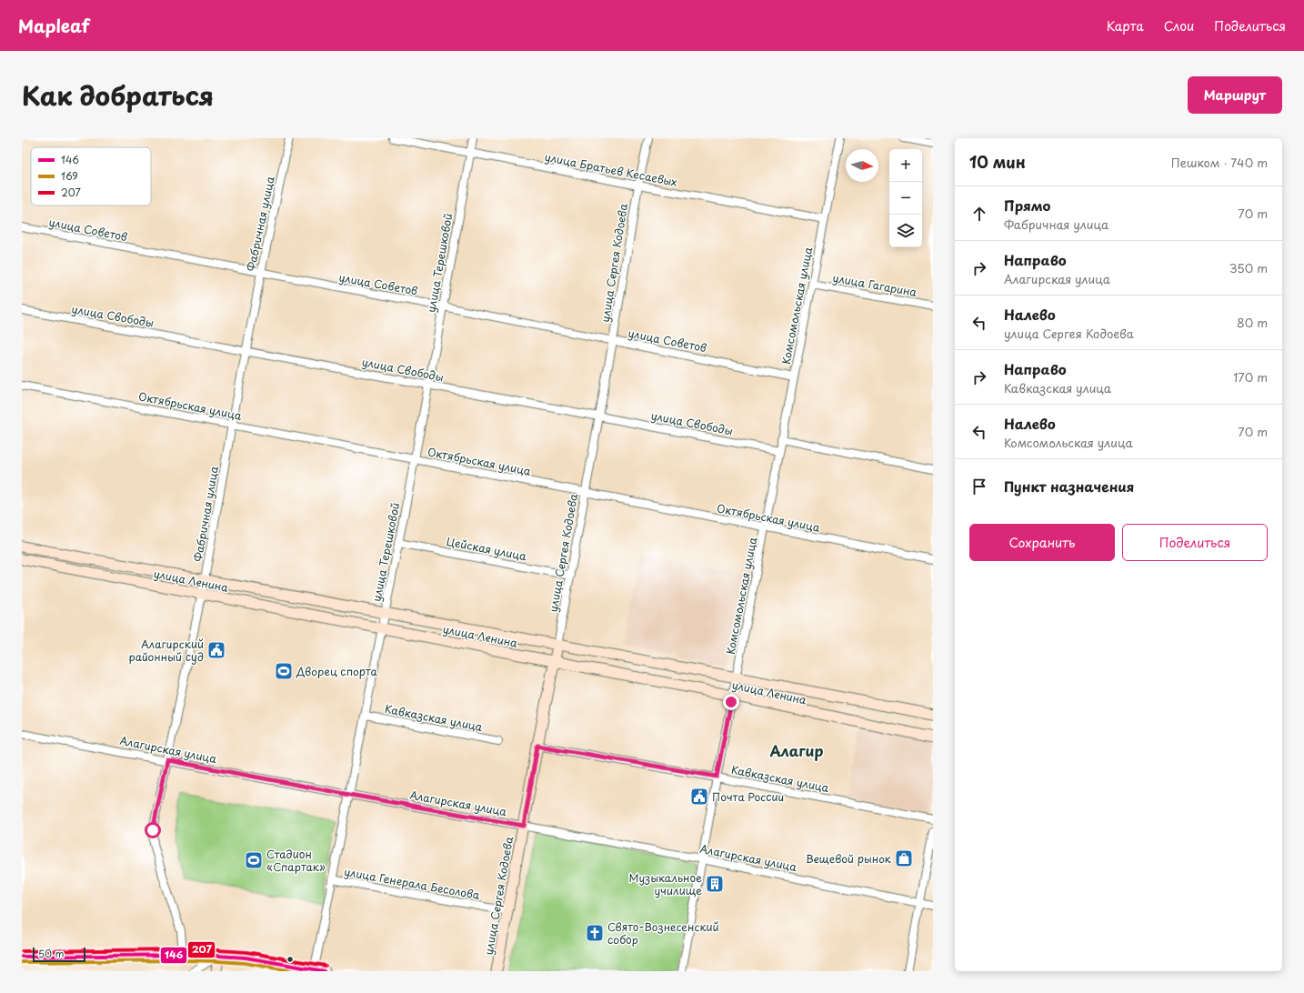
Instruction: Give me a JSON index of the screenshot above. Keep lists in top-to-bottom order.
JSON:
{
  "streets": {
    "street": [
      "улица Братьев Кесаевых",
      "Фабричная улица",
      "улица Советов",
      "улица Терешковой",
      "улица Сергея Кодоева",
      "улица Гагарина",
      "Комсомольская улица",
      "улица Свободы",
      "Октябрьская улица",
      "Цейская улица",
      "улица Ленина",
      "Кавказская улица",
      "Алагирская улица",
      "улица Генерала Бесолова"
    ]
  },
  "crossings": [
    ["улица Братьев Кесаевых", "улица Терешковой"],
    ["улица Братьев Кесаевых", "улица Сергея Кодоева"],
    ["улица Братьев Кесаевых", "Комсомольская улица"],
    ["Фабричная улица", "улица Советов"],
    ["Фабричная улица", "улица Свободы"],
    ["Фабричная улица", "Октябрьская улица"],
    ["Фабричная улица", "улица Ленина"],
    ["Фабричная улица", "Алагирская улица"],
    ["улица Советов", "улица Терешковой"],
    ["улица Советов", "улица Сергея Кодоева"],
    ["улица Советов", "Комсомольская улица"],
    ["улица Терешковой", "улица Свободы"],
    ["улица Терешковой", "Октябрьская улица"],
    ["улица Терешковой", "Цейская улица"],
    ["улица Терешковой", "улица Ленина"],
    ["улица Терешковой", "Кавказская улица"],
    ["улица Терешковой", "Алагирская улица"],
    ["улица Терешковой", "улица Генерала Бесолова"],
    ["улица Сергея Кодоева", "улица Свободы"],
    ["улица Сергея Кодоева", "Октябрьская улица"],
    ["улица Сергея Кодоева", "Цейская улица"],
    ["улица Сергея Кодоева", "улица Ленина"],
    ["улица Сергея Кодоева", "Кавказская улица"],
    ["улица Сергея Кодоева", "Алагирская улица"],
    ["улица Сергея Кодоева", "улица Генерала Бесолова"],
    ["улица Гагарина", "Комсомольская улица"],
    ["Комсомольская улица", "улица Свободы"],
    ["Комсомольская улица", "Октябрьская улица"],
    ["Комсомольская улица", "улица Ленина"],
    ["Комсомольская улица", "Кавказская улица"],
    ["Комсомольская улица", "Алагирская улица"]
  ],
  "districts": ["Алагир"],
  "places": {
    "public building": ["Алагирский районный суд", "Почта России"],
    "sports": ["Дворец спорта", "Стадион «Спартак»"],
    "shop": ["Вещевой рынок"],
    "building": ["Музыкальное училище"],
    "church": ["Свято-Вознесенский собор"]
  },
  "lines": ["transit line 207", "transit line 146", "transit line 169"],
  "legend": ["146", "169", "207"],
  "scale_bar": "50 m",
  "north": "right",
  "page": {
    "header": "Mapleaf",
    "nav": ["Карта", "Слои", "Поделиться"],
    "title": "Как добраться",
    "buttons": [
      "Маршрут",
      ["Сохранить", "Поделиться"]
    ],
    "heading": ["10 мин", "Пешком · 740 m"],
    "map_buttons": ["+", "−"],
    "list": [
      ["Прямо", "Фабричная улица", "70 m"],
      ["Направо", "Алагирская улица", "350 m"],
      ["Налево", "улица Сергея Кодоева", "80 m"],
      ["Направо", "Кавказская улица", "170 m"],
      ["Налево", "Комсомольская улица", "70 m"],
      "Пункт назначения"
    ],
    "scale": "50 m"
  }
}
